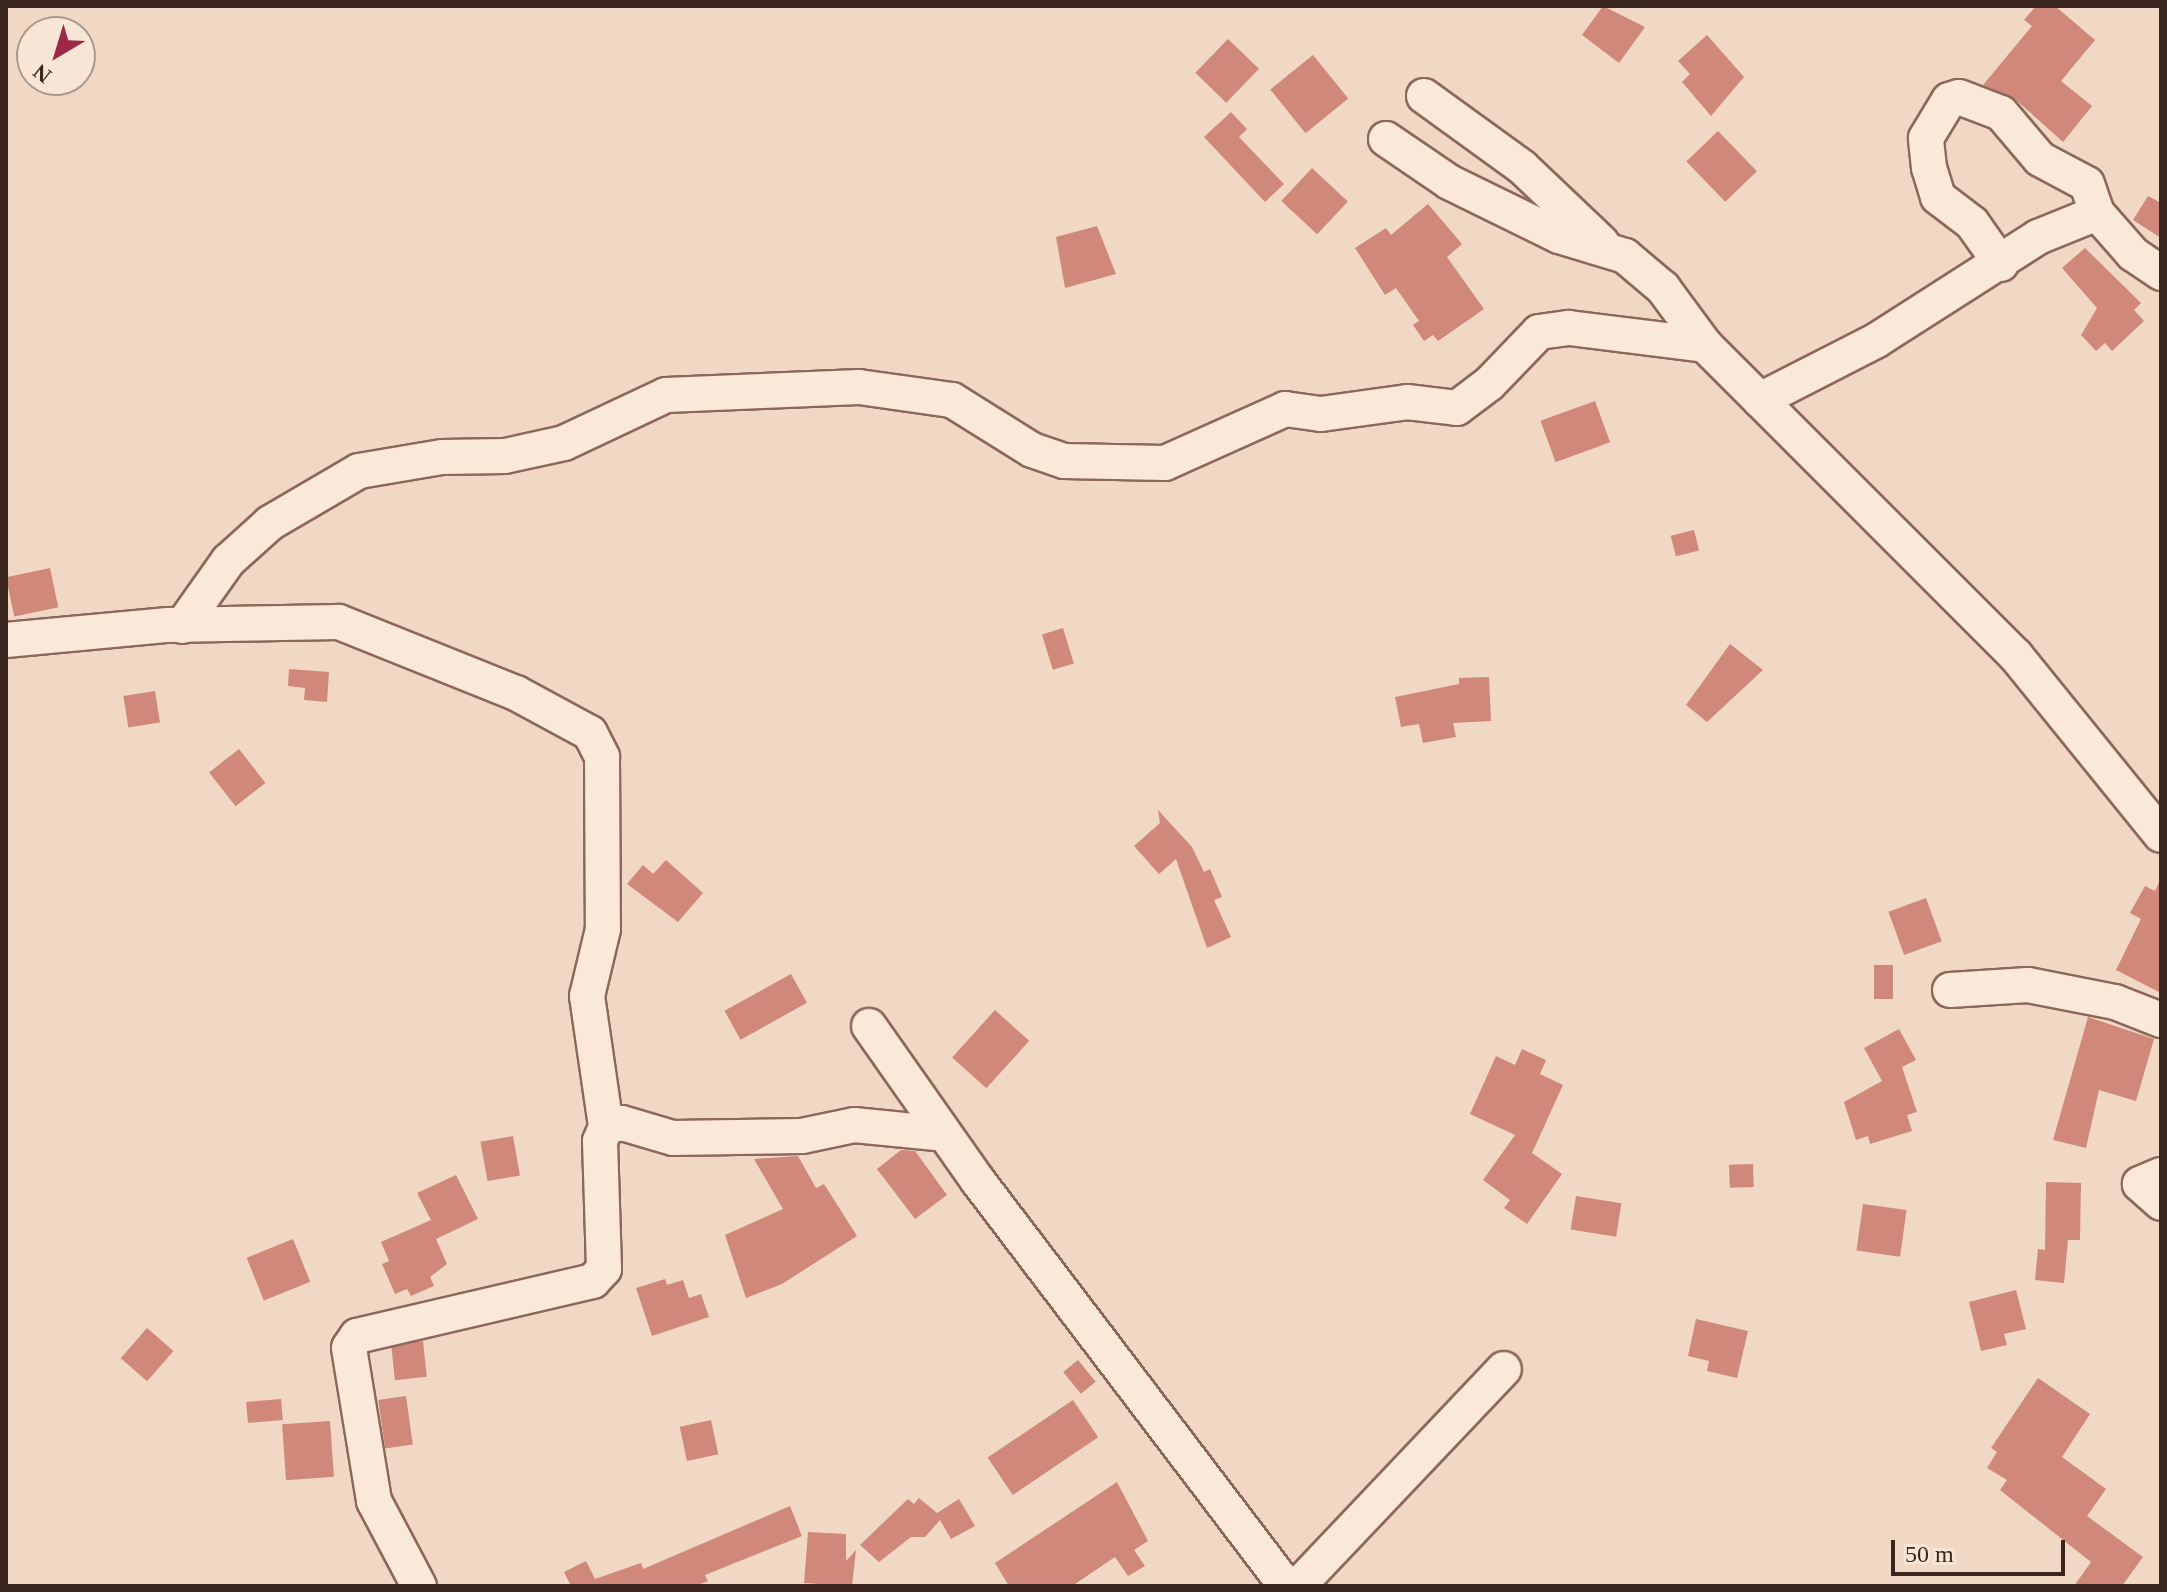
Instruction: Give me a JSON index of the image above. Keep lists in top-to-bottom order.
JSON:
{
  "scale_bar": "50 m",
  "north": "bottom left"
}
